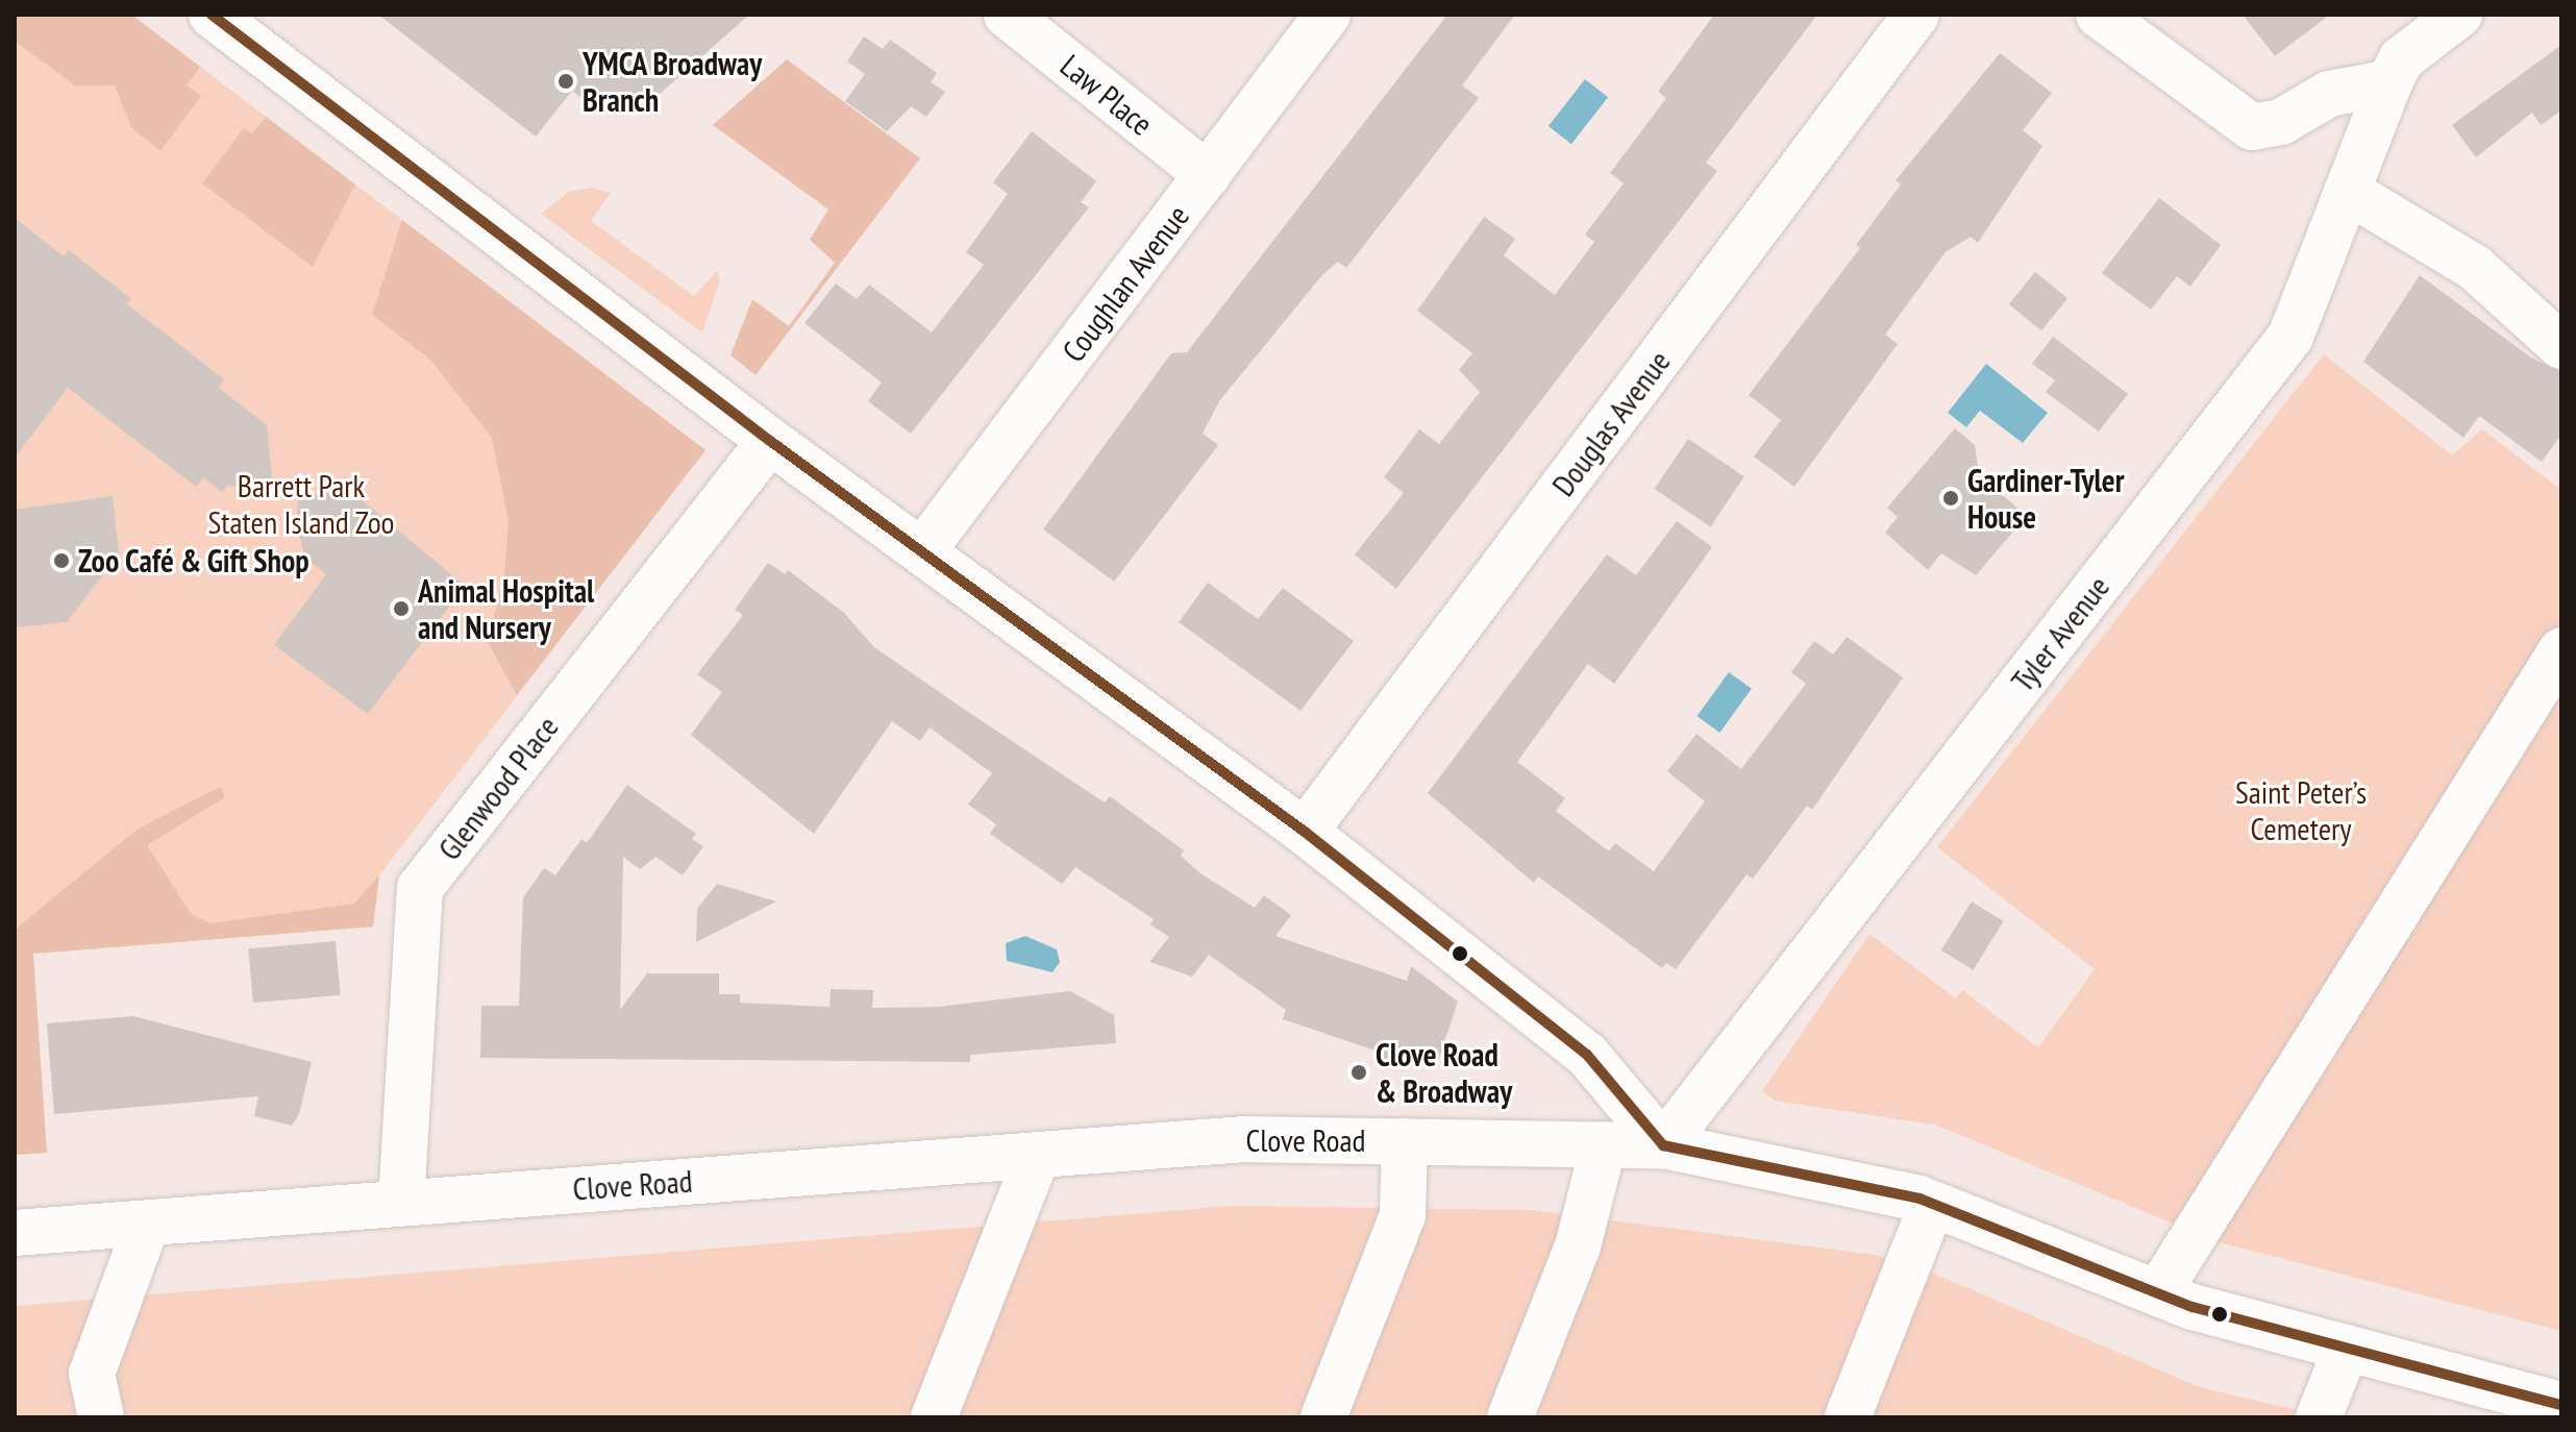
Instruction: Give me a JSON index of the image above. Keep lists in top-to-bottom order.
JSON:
{
  "streets": {
    "street": [
      "Law Place",
      "Coughlan Avenue",
      "Douglas Avenue",
      "Tyler Avenue",
      "Glenwood Place",
      "Clove Road"
    ]
  },
  "crossings": [
    ["Law Place", "Coughlan Avenue"],
    ["Tyler Avenue", "Clove Road"],
    ["Glenwood Place", "Clove Road"]
  ],
  "parks": ["Barrett Park Staten Island Zoo", "Saint Peter’s Cemetery"],
  "places": [
    "YMCA Broadway Branch",
    "Gardiner-Tyler House",
    "Zoo Café & Gift Shop",
    "Animal Hospital and Nursery",
    "Clove Road & Broadway"
  ]
}
